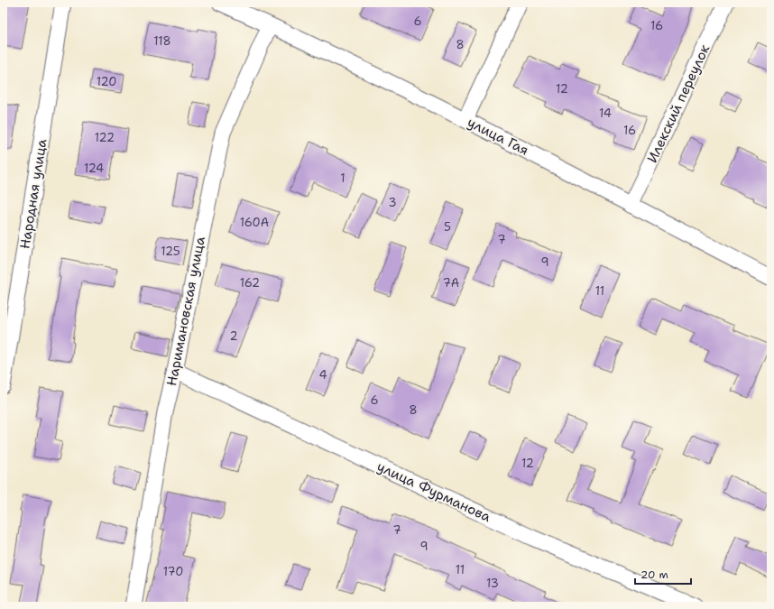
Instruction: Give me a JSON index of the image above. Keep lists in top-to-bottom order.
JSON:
{
  "streets": {
    "street": [
      "Илекский переулок",
      "улица Гая",
      "Народная улица",
      "Наримановская улица",
      "улица Фурманова"
    ]
  },
  "crossings": [
    ["Илекский переулок", "улица Гая"],
    ["улица Гая", "Наримановская улица"],
    ["Наримановская улица", "улица Фурманова"]
  ],
  "house_numbers": [
    "6",
    "16",
    "118",
    "8",
    "120",
    "12",
    "14",
    "16",
    "122",
    "124",
    "1",
    "3",
    "160А",
    "5",
    "7",
    "125",
    "9",
    "162",
    "7А",
    "11",
    "2",
    "4",
    "6",
    "8",
    "12",
    "7",
    "9",
    "11",
    "170",
    "13"
  ],
  "scale_bar": "20 m"
}
